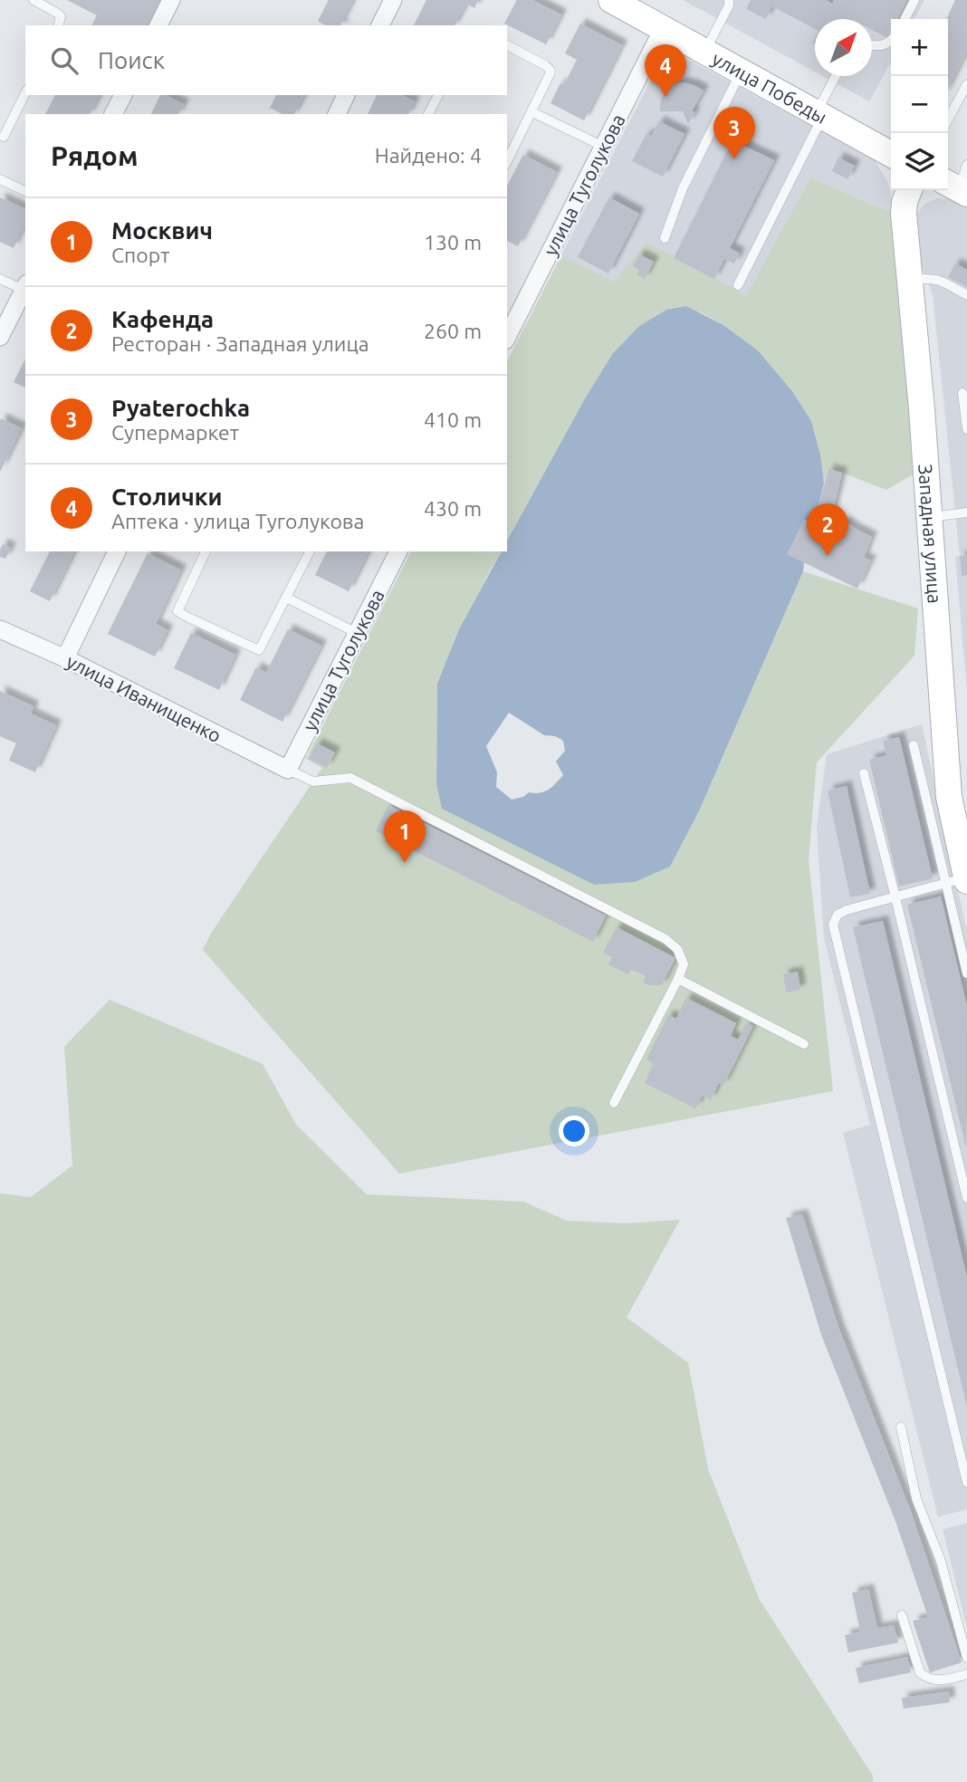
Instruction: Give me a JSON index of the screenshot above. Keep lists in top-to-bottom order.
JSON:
{
  "streets": {
    "street": [
      "улица Победы",
      "улица Туголукова",
      "Западная улица",
      "улица Иванищенко"
    ]
  },
  "crossings": [
    ["улица Победы", "улица Туголукова"],
    ["улица Туголукова", "улица Иванищенко"]
  ],
  "north": "top right",
  "page": {
    "map_buttons": ["+", "−"],
    "search": "Поиск",
    "pins": [
      "4",
      "3",
      "2",
      "1"
    ],
    "heading": ["Рядом", "Найдено: 4"],
    "list": [
      {
        "mark": "1",
        "name": "Москвич",
        "note": "Спорт",
        "value": "130 m"
      },
      {
        "mark": "2",
        "name": "Кафенда",
        "note": "Ресторан · Западная улица",
        "value": "260 m"
      },
      {
        "mark": "3",
        "name": "Pyaterochka",
        "note": "Супермаркет",
        "value": "410 m"
      },
      {
        "mark": "4",
        "name": "Столички",
        "note": "Аптека · улица Туголукова",
        "value": "430 m"
      }
    ]
  }
}
